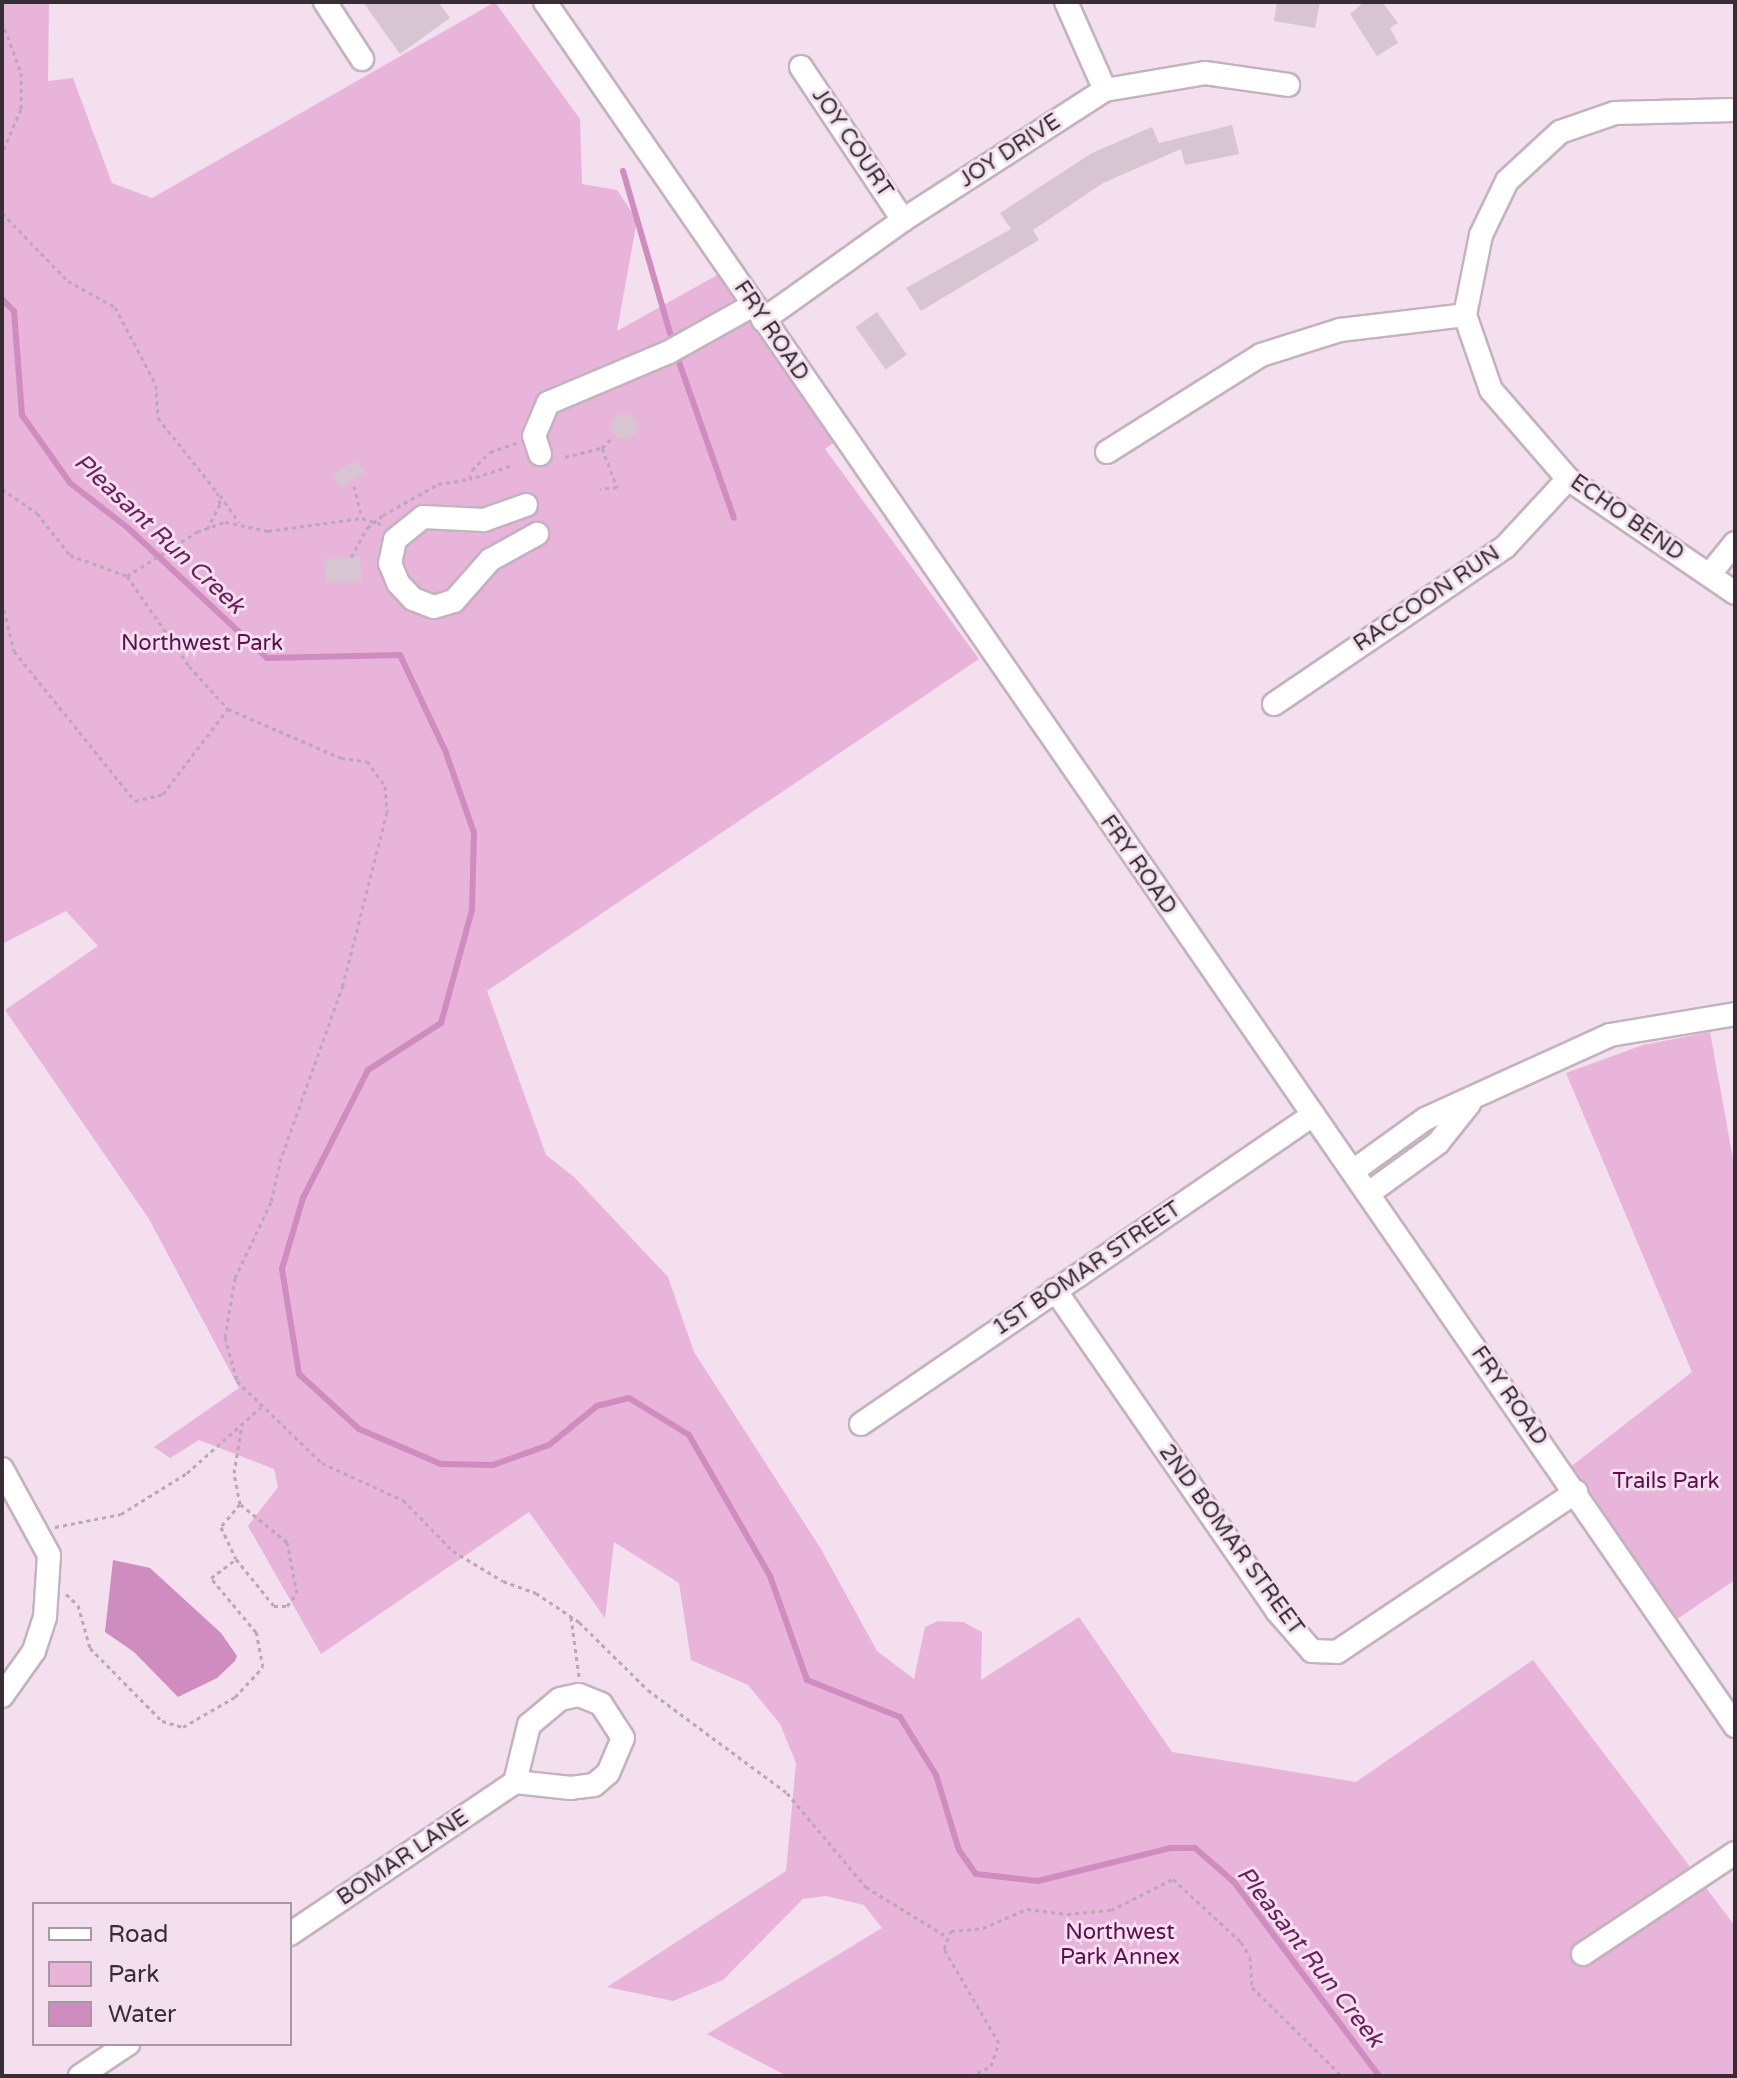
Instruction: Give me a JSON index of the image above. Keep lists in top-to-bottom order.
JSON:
{
  "streets": {
    "street": [
      "JOY COURT",
      "JOY DRIVE",
      "FRY ROAD",
      "ECHO BEND",
      "RACCOON RUN",
      "1ST BOMAR STREET",
      "2ND BOMAR STREET",
      "BOMAR LANE"
    ]
  },
  "crossings": [
    ["JOY COURT", "JOY DRIVE"],
    ["JOY DRIVE", "FRY ROAD"],
    ["FRY ROAD", "1ST BOMAR STREET"],
    ["FRY ROAD", "2ND BOMAR STREET"],
    ["ECHO BEND", "RACCOON RUN"],
    ["1ST BOMAR STREET", "2ND BOMAR STREET"]
  ],
  "water": ["Pleasant Run Creek"],
  "parks": ["Northwest Park", "Trails Park", "Northwest Park Annex"],
  "legend": ["Road", "Park", "Water"]
}
